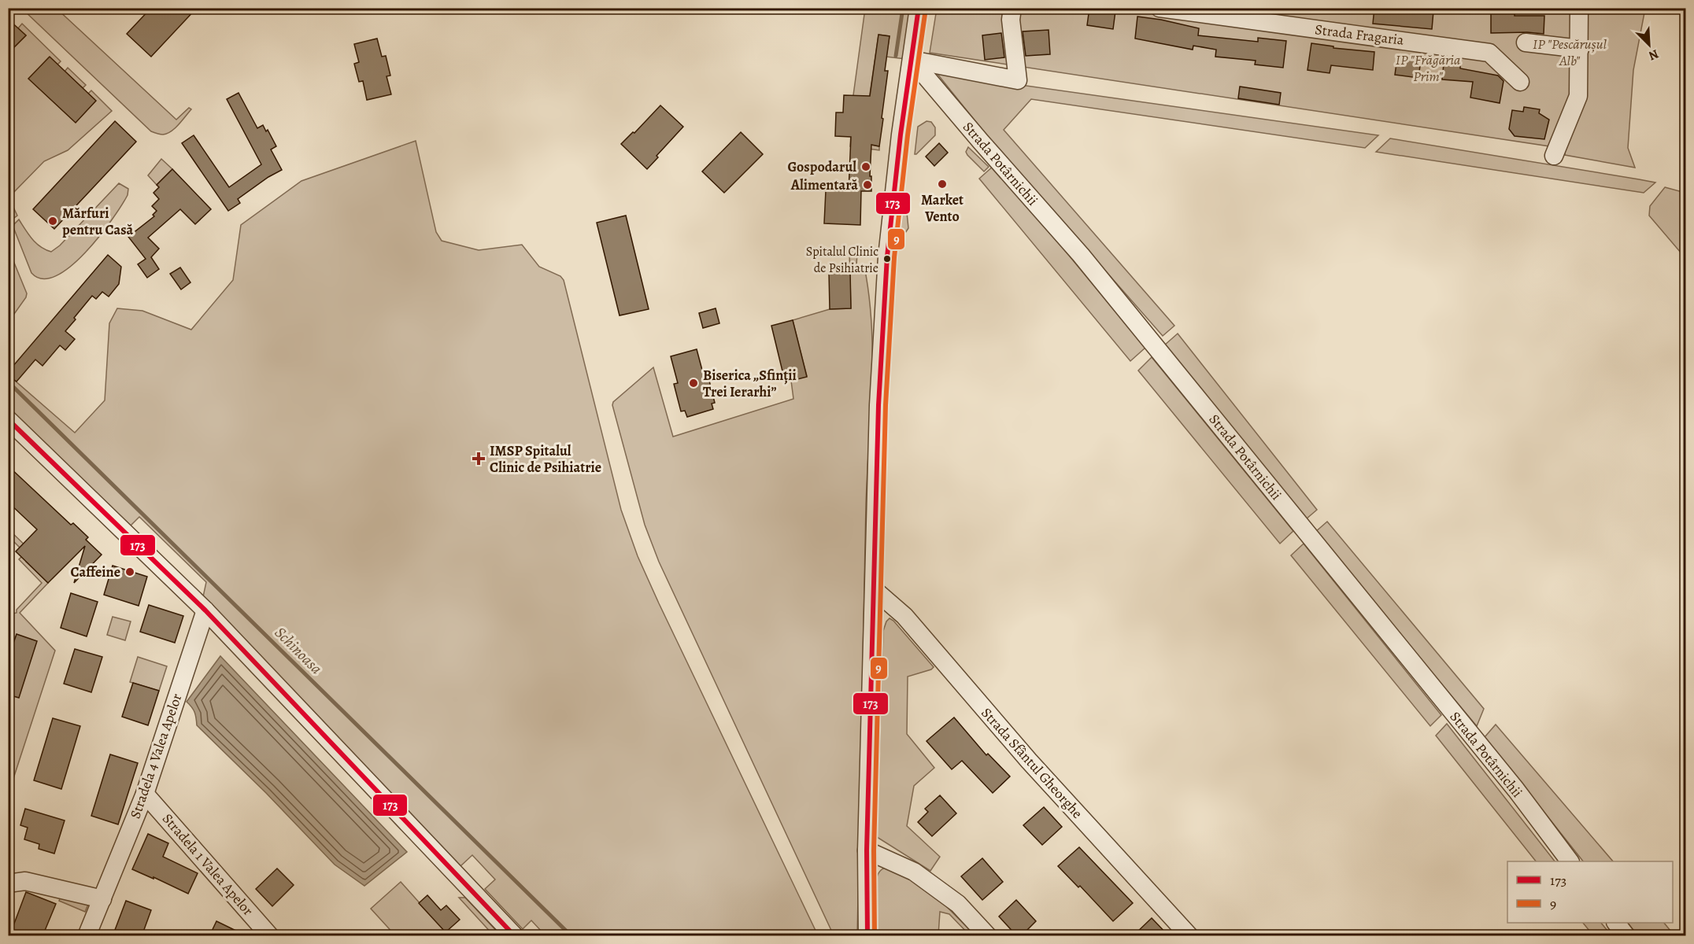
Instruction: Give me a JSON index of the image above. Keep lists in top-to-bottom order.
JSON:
{
  "streets": {
    "street": [
      "Strada Fragaria",
      "Strada Potârnichii",
      "Stradela 4 Valea Apelor",
      "Strada Sfântul Gheorghe",
      "Stradela 1 Valea Apelor"
    ]
  },
  "crossings": [
    ["Stradela 4 Valea Apelor", "Stradela 1 Valea Apelor"]
  ],
  "water": ["Schinoasa"],
  "parks": ["IP \"Pescărușul Alb\"", "IP \"Frăgăria Prim\""],
  "places": {
    "other": [
      "Gospodarul",
      "Market Vento",
      "Alimentară",
      "Mărfuri pentru Casă",
      "Spitalul Clinic de Psihiatrie",
      "Biserica „Sfinții Trei Ierarhi”",
      "Caffeine"
    ],
    "health": ["IMSP Spitalul Clinic de Psihiatrie"]
  },
  "lines": ["transit line 173", "transit line 9"],
  "legend": ["173", "9"],
  "north": "bottom right"
}
